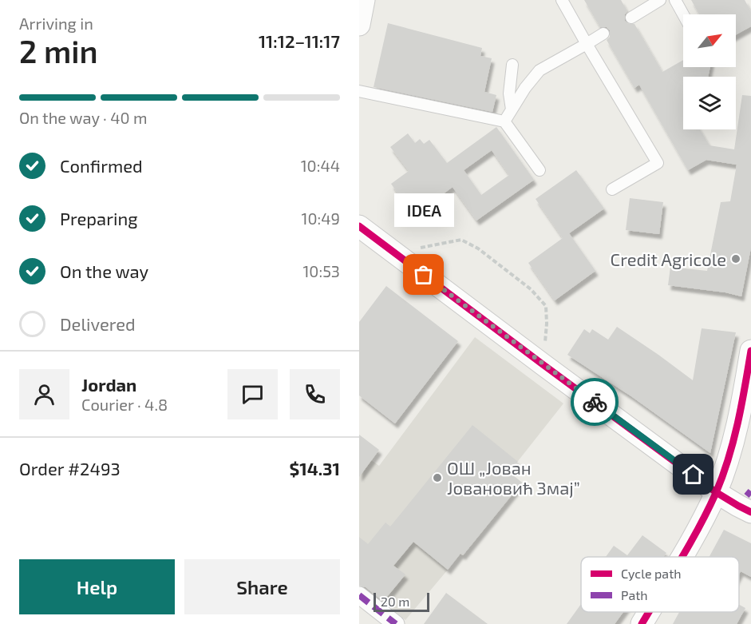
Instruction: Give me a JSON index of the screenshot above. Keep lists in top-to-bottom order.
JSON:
{
  "places": ["Credit Agricole", "IDEA", "ОШ „Јован Јовановић Змај”"],
  "legend": ["Cycle path", "Path"],
  "scale_bar": "20 m",
  "north": "top right",
  "page": {
    "heading": ["2 min", "Arriving in", "11:12–11:17"],
    "panel": [
      "Jordan",
      "Courier · 4.8",
      "Order #2493",
      "$14.31"
    ],
    "bar": "On the way · 40 m",
    "list": [
      ["Confirmed", "10:44"],
      ["Preparing", "10:49"],
      ["On the way", "10:53"],
      "Delivered"
    ],
    "bubble": "IDEA",
    "buttons": ["Help", "Share"],
    "scale": "20 m"
  }
}
